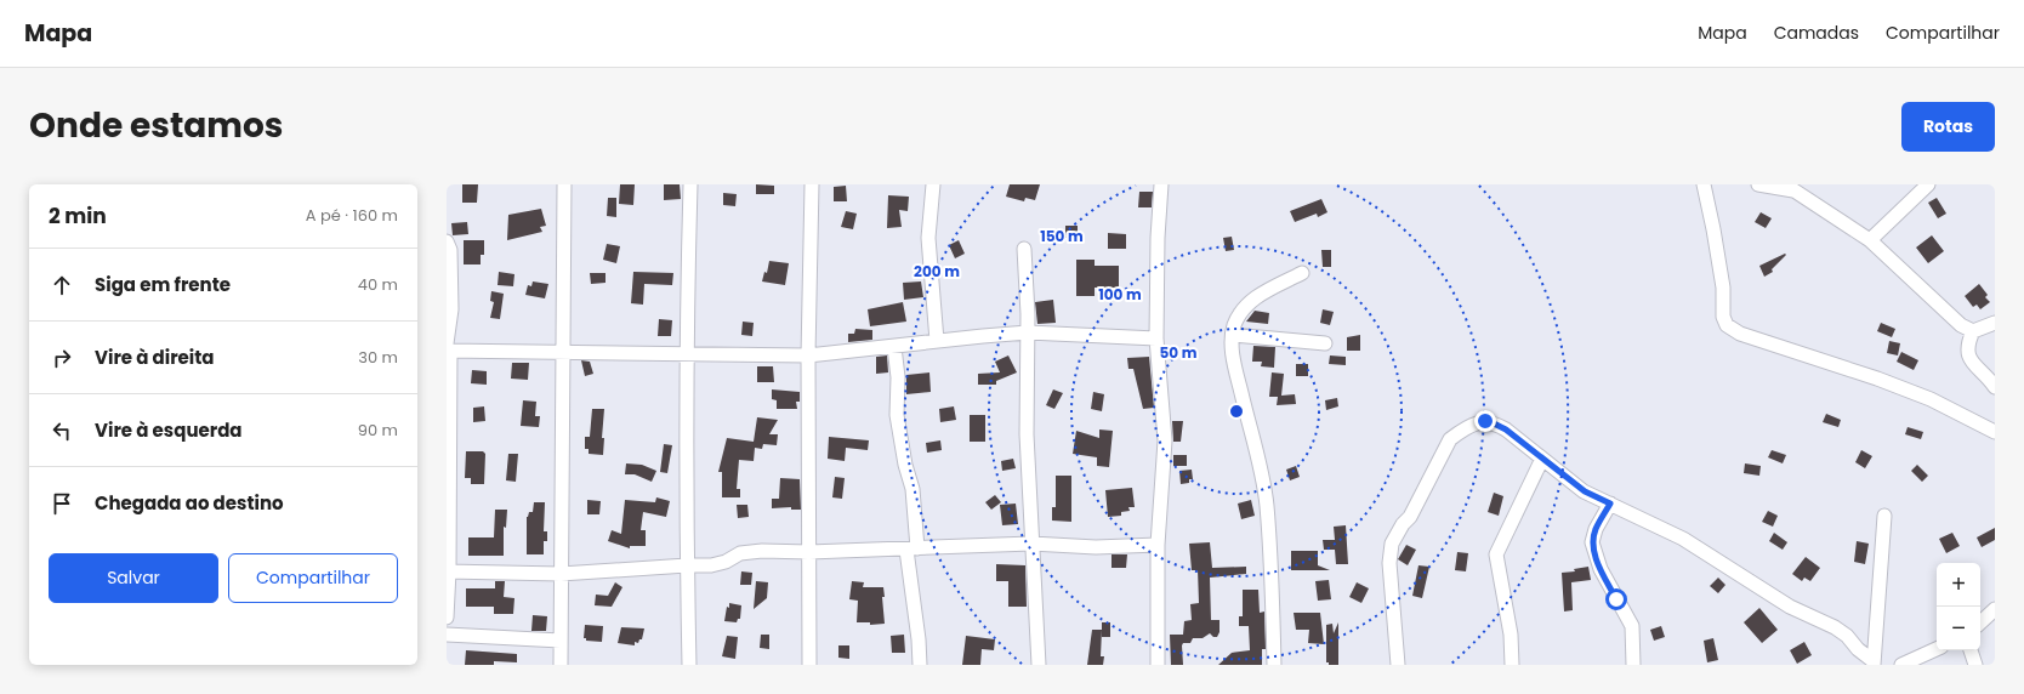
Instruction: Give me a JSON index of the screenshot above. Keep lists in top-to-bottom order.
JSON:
{
  "page": {
    "header": "Mapa",
    "nav": ["Mapa", "Camadas", "Compartilhar"],
    "title": "Onde estamos",
    "buttons": [
      "Rotas",
      ["Salvar", "Compartilhar"]
    ],
    "heading": ["2 min", "A pé · 160 m"],
    "list": [
      ["Siga em frente", "40 m"],
      ["Vire à direita", "30 m"],
      ["Vire à esquerda", "90 m"],
      "Chegada ao destino"
    ],
    "map_buttons": ["+", "−"]
  },
  "rings": [
    "150 m",
    "200 m",
    "100 m",
    "50 m"
  ]
}
